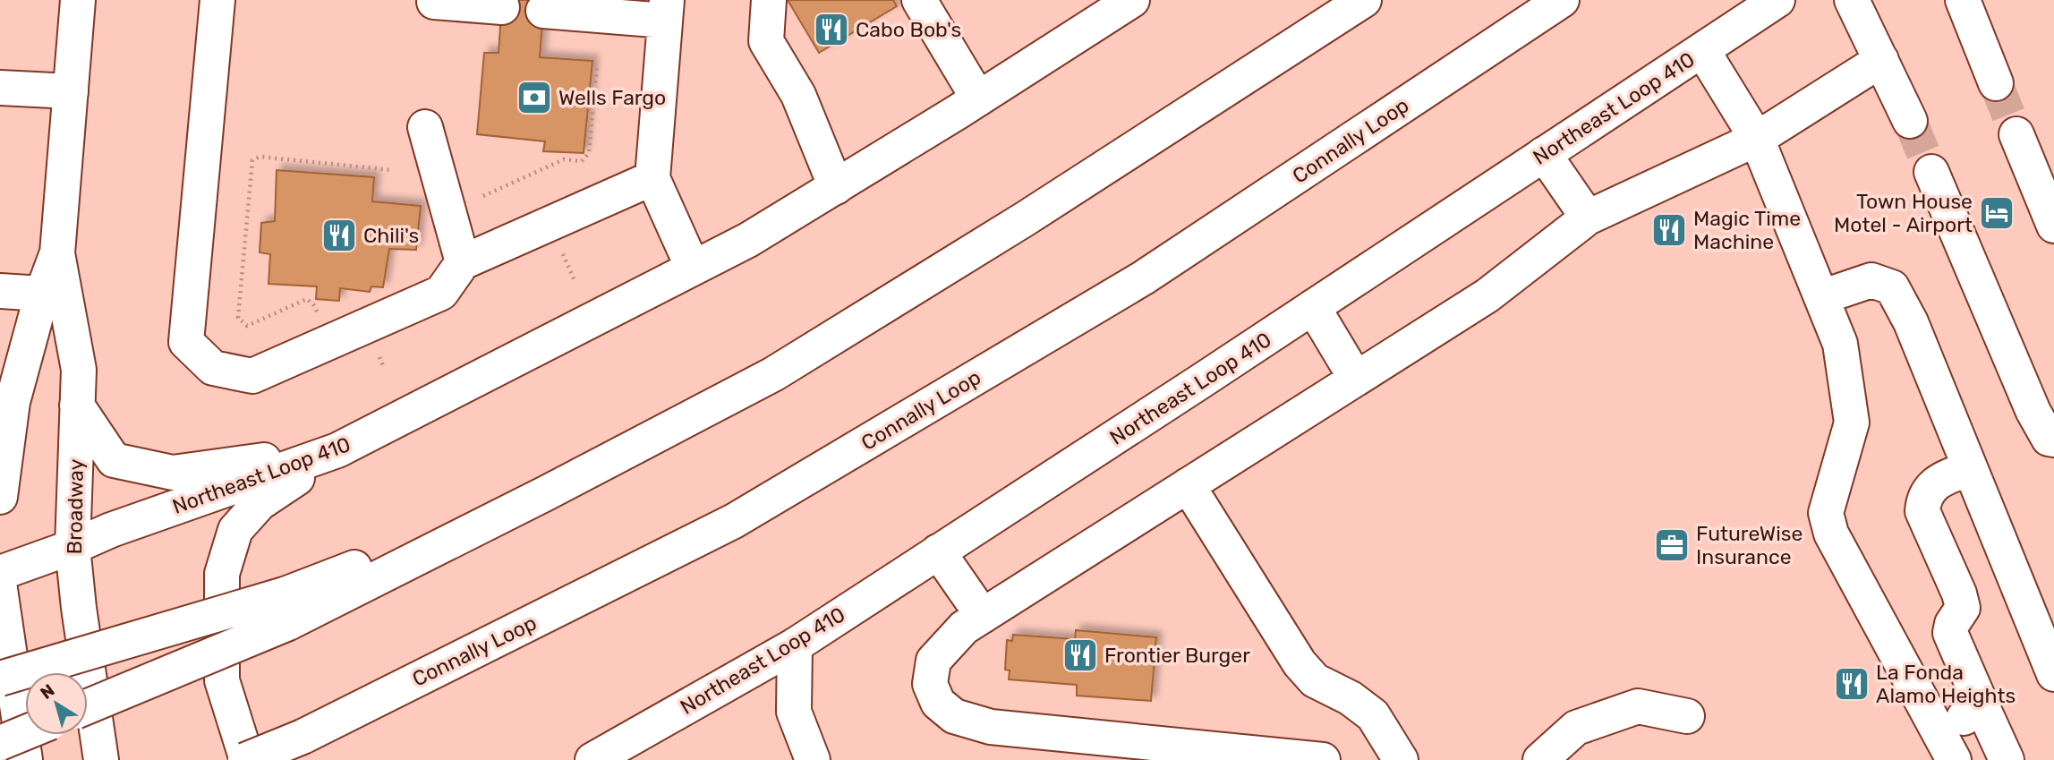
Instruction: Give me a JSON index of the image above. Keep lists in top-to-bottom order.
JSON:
{
  "streets": {
    "main road": ["Northeast Loop 410", "Connally Loop", "Broadway"]
  },
  "crossings": [
    ["Northeast Loop 410", "Broadway"]
  ],
  "places": {
    "restaurant": [
      "Cabo Bob's",
      "Magic Time Machine",
      "Chili's",
      "Frontier Burger",
      "La Fonda Alamo Heights"
    ],
    "bank": ["Wells Fargo"],
    "hotel": ["Town House Motel - Airport"],
    "office": ["FutureWise Insurance"]
  },
  "north": "top left"
}
